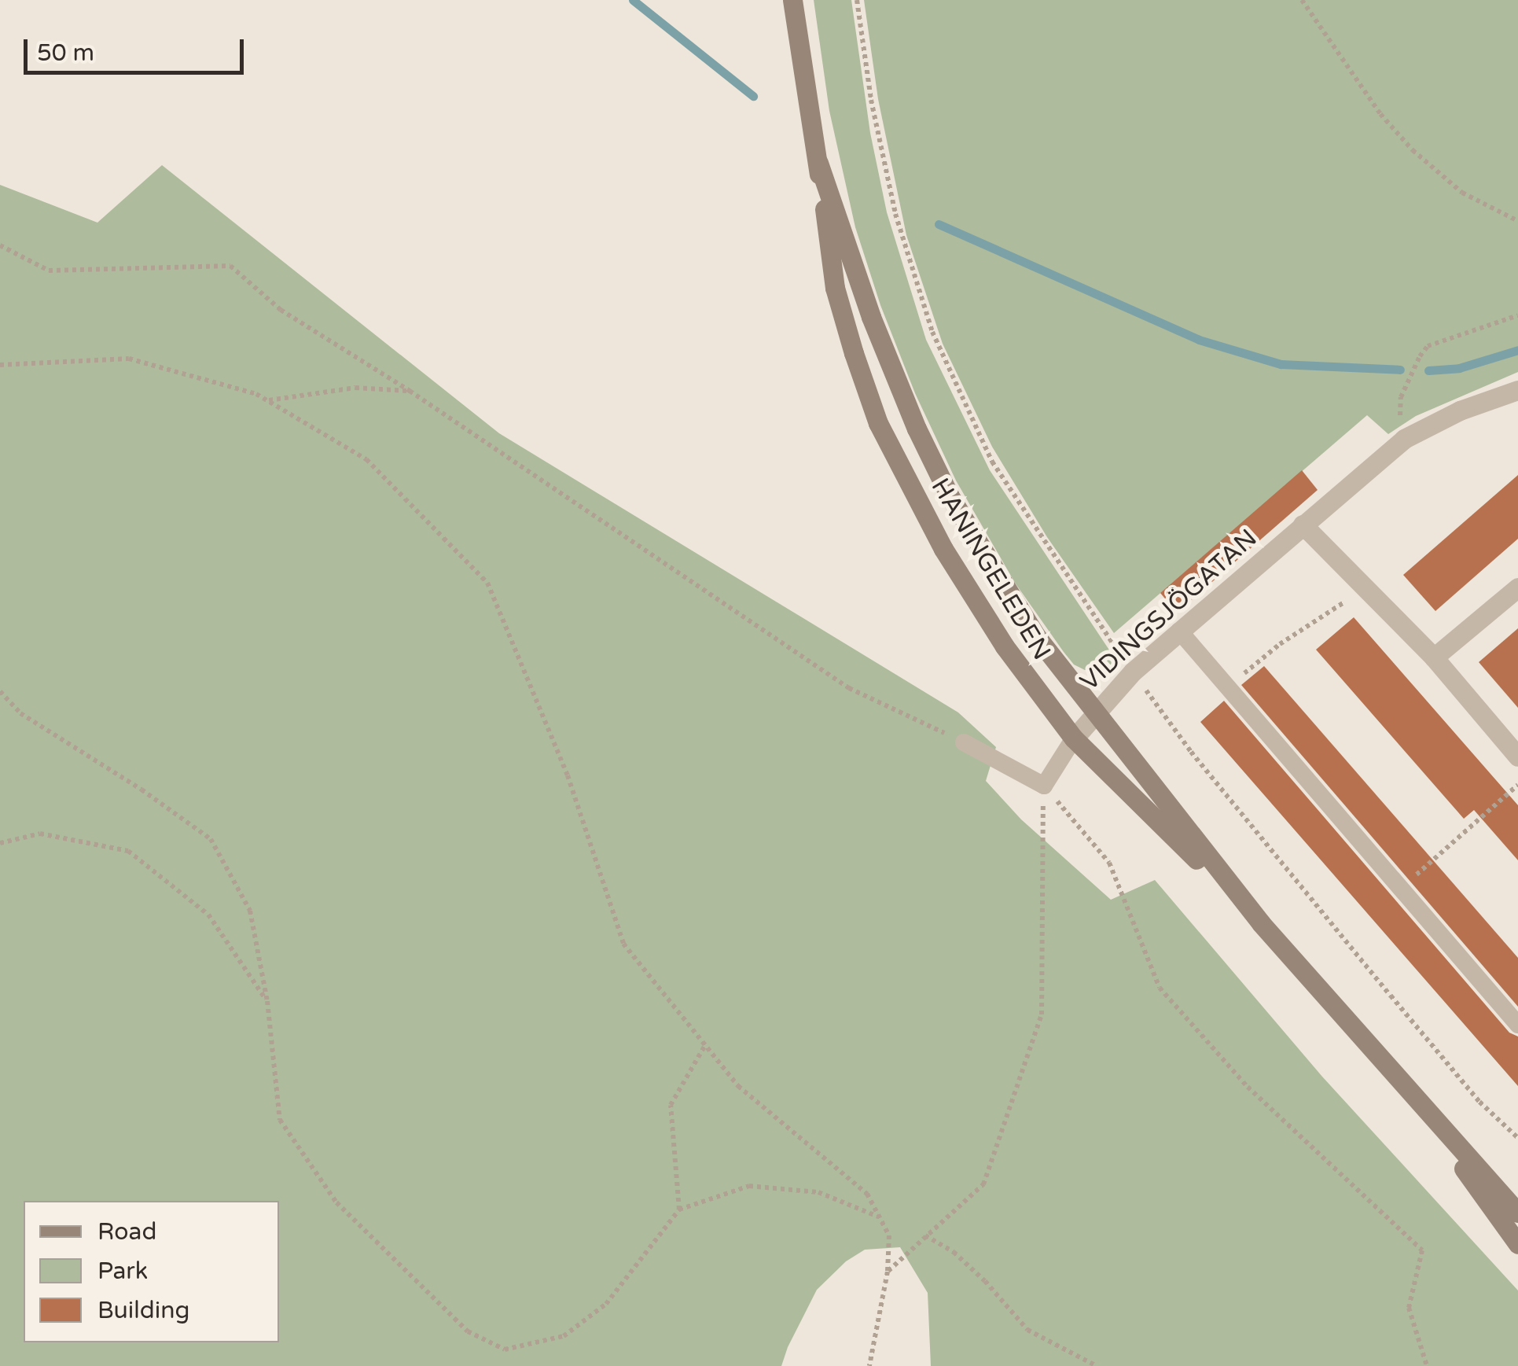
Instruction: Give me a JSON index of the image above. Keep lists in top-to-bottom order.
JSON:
{
  "streets": {
    "main road": ["HANINGELEDEN"],
    "street": ["VIDINGSJÖGATAN"]
  },
  "crossings": [
    ["HANINGELEDEN", "VIDINGSJÖGATAN"]
  ],
  "legend": ["Road", "Park", "Building"],
  "scale_bar": "50 m"
}
